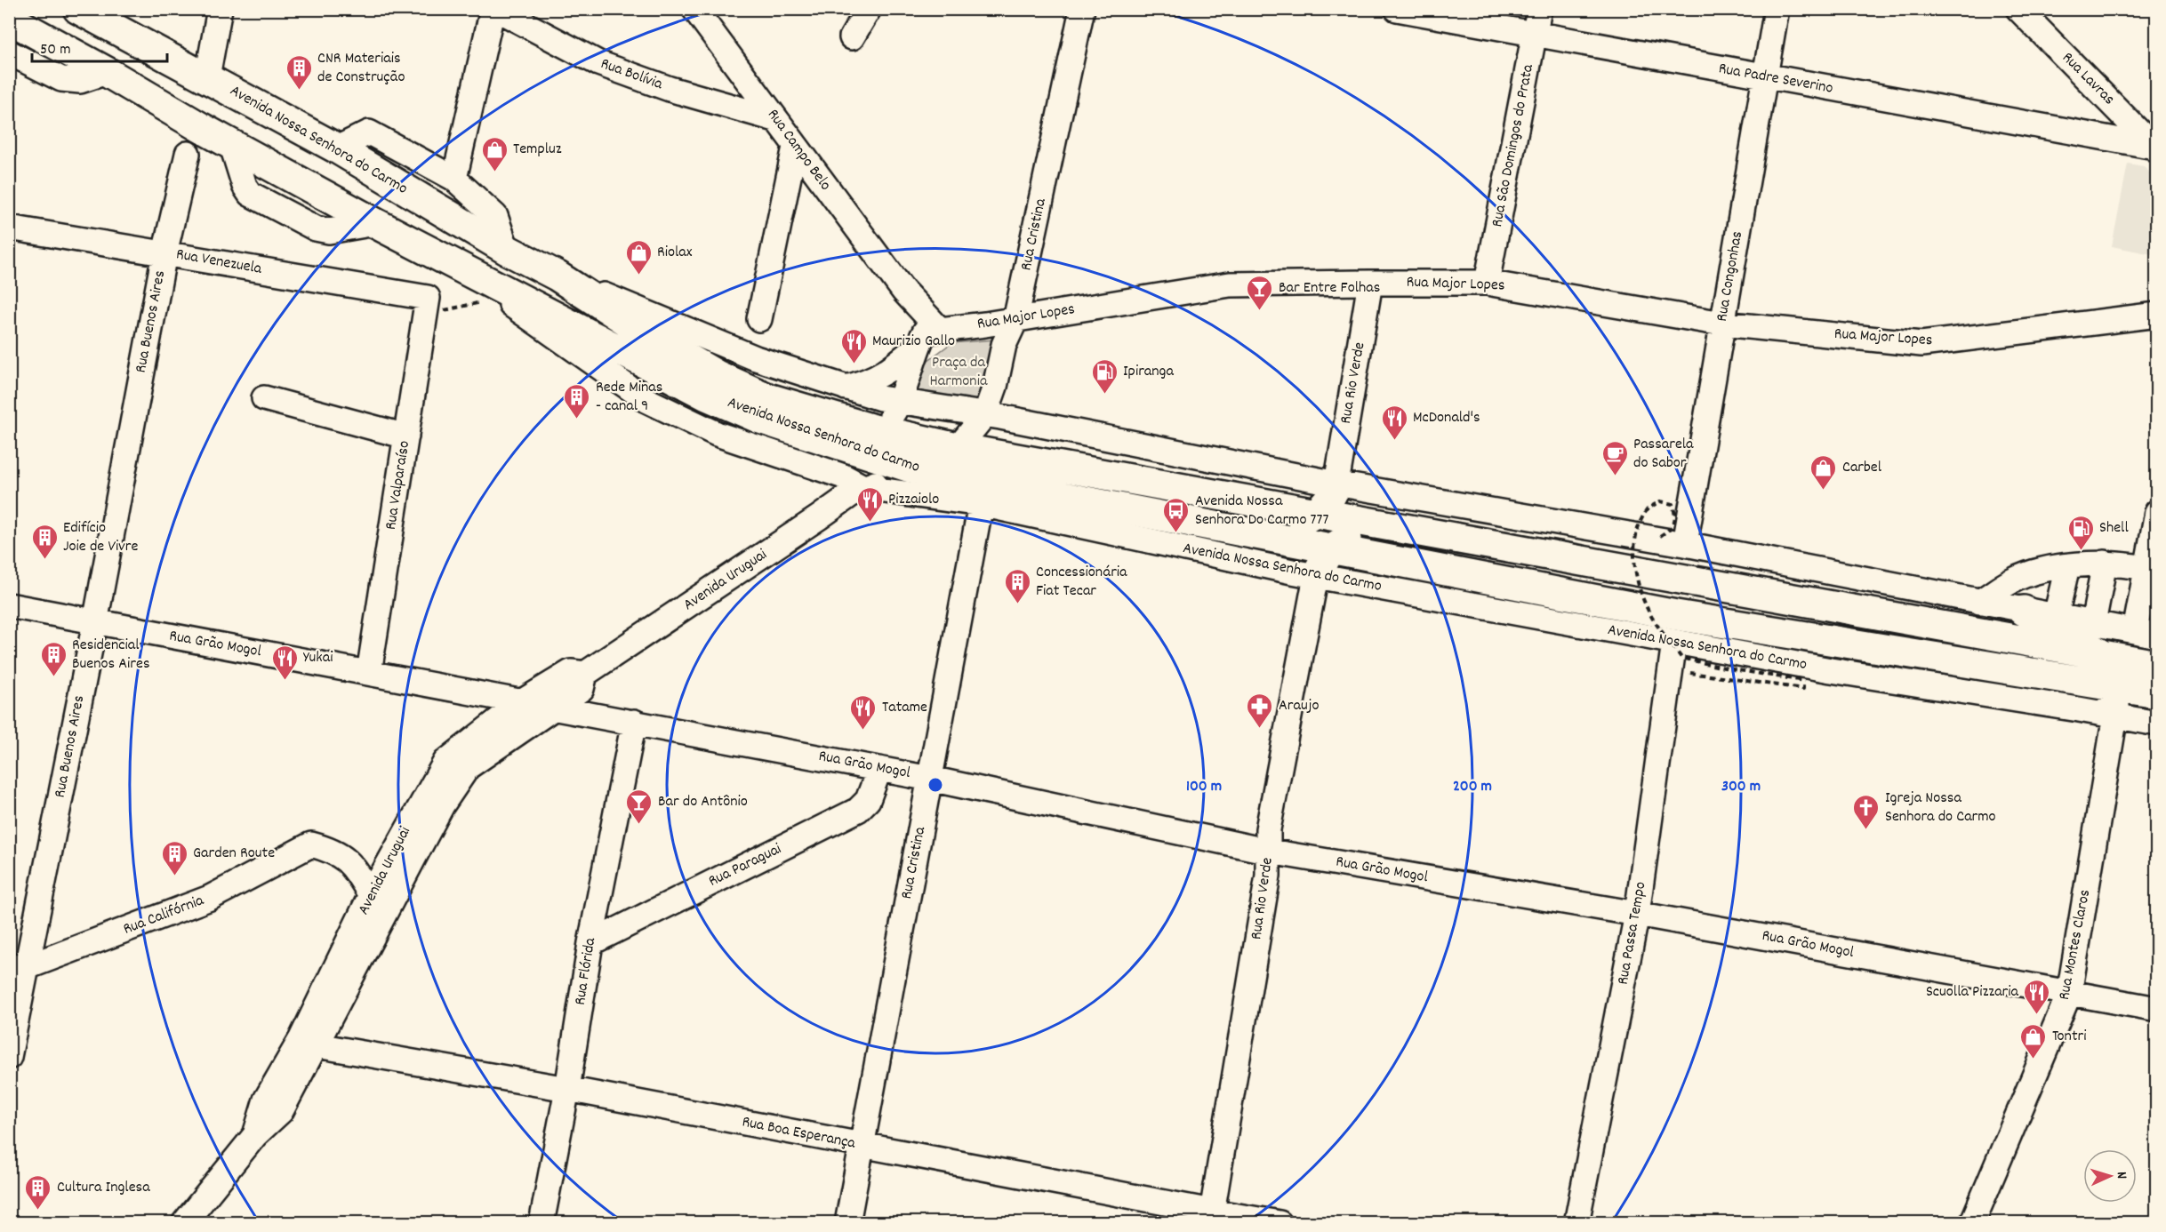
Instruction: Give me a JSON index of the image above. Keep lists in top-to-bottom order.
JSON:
{
  "streets": {
    "main road": ["Avenida Nossa Senhora do Carmo"],
    "street": [
      "Rua Bolívia",
      "Rua Padre Severino",
      "Rua Lavras",
      "Rua São Domingos do Prata",
      "Rua Campo Belo",
      "Rua Cristina",
      "Rua Venezuela",
      "Rua Congonhas",
      "Rua Major Lopes",
      "Rua Buenos Aires",
      "Rua Rio Verde",
      "Rua Valparaíso",
      "Avenida Uruguai",
      "Rua Grão Mogol",
      "Rua Paraguai",
      "Rua Califórnia",
      "Rua Passa Tempo",
      "Rua Montes Claros",
      "Rua Flórida",
      "Rua Boa Esperança"
    ]
  },
  "crossings": [
    ["Rua Bolívia", "Rua Campo Belo"],
    ["Rua Padre Severino", "Rua Lavras"],
    ["Rua Padre Severino", "Rua São Domingos do Prata"],
    ["Rua Padre Severino", "Rua Congonhas"],
    ["Avenida Nossa Senhora do Carmo", "Rua Cristina"],
    ["Avenida Nossa Senhora do Carmo", "Rua Congonhas"],
    ["Avenida Nossa Senhora do Carmo", "Rua Rio Verde"],
    ["Avenida Nossa Senhora do Carmo", "Avenida Uruguai"],
    ["Avenida Nossa Senhora do Carmo", "Rua Passa Tempo"],
    ["Avenida Nossa Senhora do Carmo", "Rua Montes Claros"],
    ["Rua São Domingos do Prata", "Rua Major Lopes"],
    ["Rua Campo Belo", "Rua Major Lopes"],
    ["Rua Cristina", "Rua Major Lopes"],
    ["Rua Cristina", "Avenida Uruguai"],
    ["Rua Cristina", "Rua Grão Mogol"],
    ["Rua Cristina", "Rua Boa Esperança"],
    ["Rua Venezuela", "Rua Buenos Aires"],
    ["Rua Venezuela", "Rua Valparaíso"],
    ["Rua Congonhas", "Rua Major Lopes"],
    ["Rua Major Lopes", "Rua Rio Verde"],
    ["Rua Buenos Aires", "Rua Grão Mogol"],
    ["Rua Buenos Aires", "Rua Califórnia"],
    ["Rua Rio Verde", "Rua Grão Mogol"],
    ["Rua Rio Verde", "Rua Boa Esperança"],
    ["Rua Valparaíso", "Rua Grão Mogol"],
    ["Avenida Uruguai", "Rua Grão Mogol"],
    ["Avenida Uruguai", "Rua Boa Esperança"],
    ["Rua Grão Mogol", "Rua Paraguai"],
    ["Rua Grão Mogol", "Rua Passa Tempo"],
    ["Rua Grão Mogol", "Rua Montes Claros"],
    ["Rua Grão Mogol", "Rua Flórida"],
    ["Rua Paraguai", "Rua Flórida"],
    ["Rua Flórida", "Rua Boa Esperança"]
  ],
  "parks": ["Praça da Harmonia"],
  "places": {
    "building": [
      "CNR Materiais de Construção",
      "Rede Minas - canal 9",
      "Edifício Joie de Vivre",
      "Concessionária Fiat Tecar",
      "Residencial Buenos Aires",
      "Garden Route",
      "Cultura Inglesa"
    ],
    "shop": [
      "Templuz",
      "Riolax",
      "Carbel",
      "Tontri"
    ],
    "bar": ["Bar Entre Folhas", "Bar do Antônio"],
    "restaurant": [
      "Maurizio Gallo",
      "McDonald's",
      "Pizzaiolo",
      "Yukai",
      "Tatame",
      "Scuolla Pizzaria"
    ],
    "fuel station": ["Ipiranga", "Shell"],
    "cafe": ["Passarela do Sabor"],
    "bus stop": ["Avenida Nossa Senhora Do Carmo 777"],
    "pharmacy": ["Araujo"],
    "church": ["Igreja Nossa Senhora do Carmo"]
  },
  "scale_bar": "50 m",
  "north": "right",
  "rings": ["100 m", "200 m", "300 m"]
}
